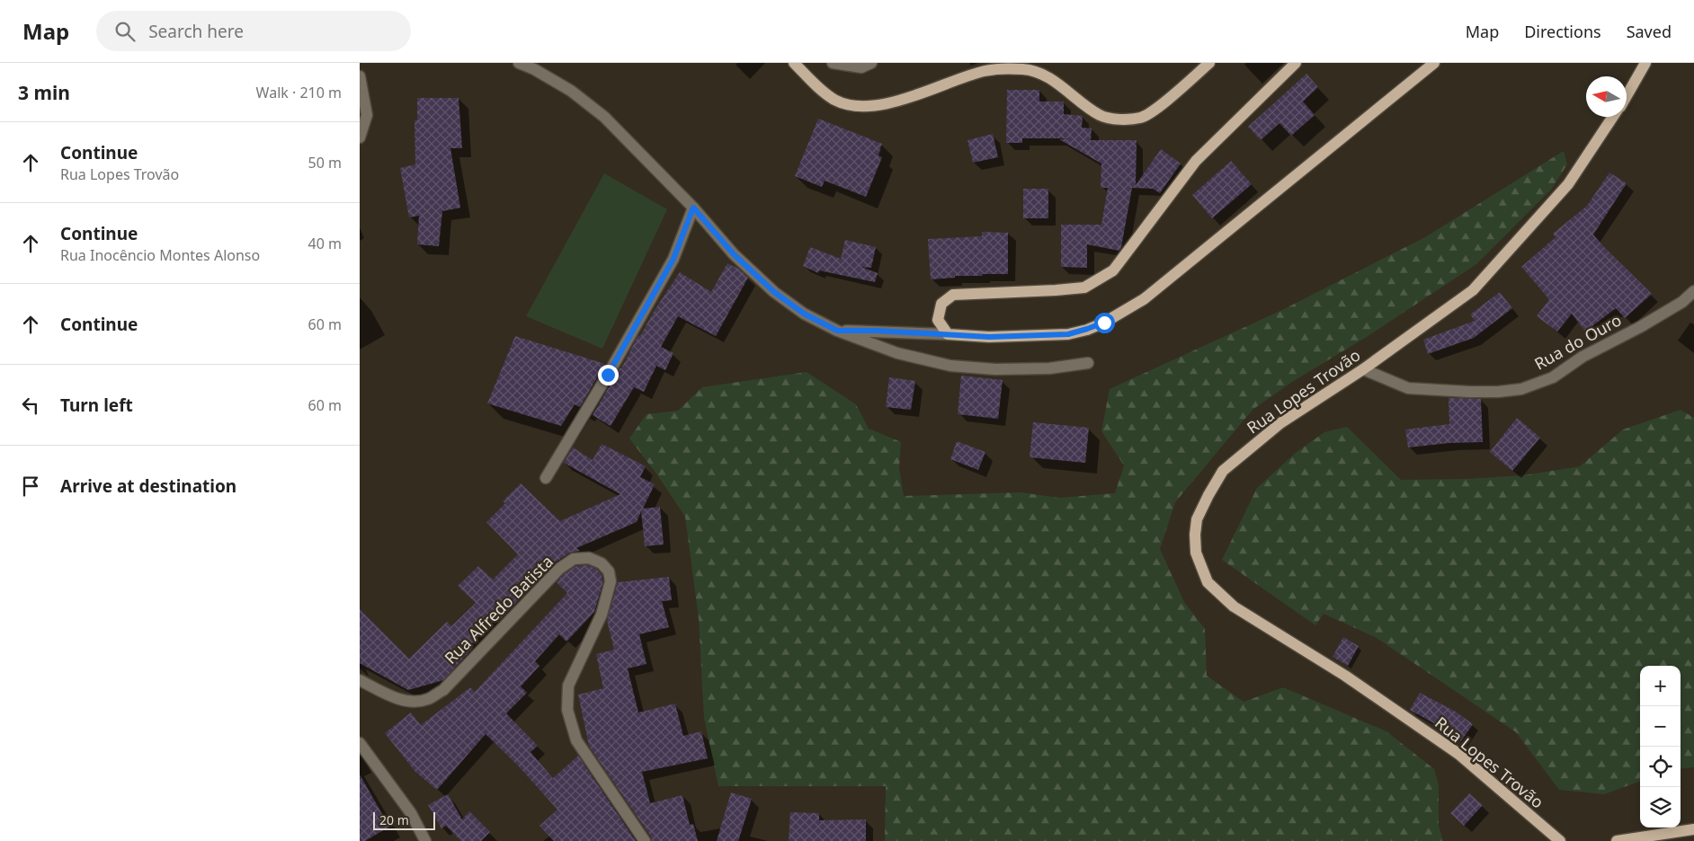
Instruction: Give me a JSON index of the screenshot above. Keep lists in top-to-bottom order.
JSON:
{
  "streets": {
    "main road": ["Rua Lopes Trovão"],
    "street": ["Rua do Ouro", "Rua Alfredo Batista"]
  },
  "crossings": [
    ["Rua do Ouro", "Rua Lopes Trovão"]
  ],
  "scale_bar": "20 m",
  "north": "left",
  "page": {
    "header": "Map",
    "search": "Search here",
    "nav": ["Map", "Directions", "Saved"],
    "heading": ["3 min", "Walk · 210 m"],
    "list": [
      ["Continue", "Rua Lopes Trovão", "50 m"],
      ["Continue", "Rua Inocêncio Montes Alonso", "40 m"],
      ["Continue", "60 m"],
      ["Turn left", "60 m"],
      "Arrive at destination"
    ],
    "map_buttons": ["+", "−"],
    "scale": "20 m"
  }
}
